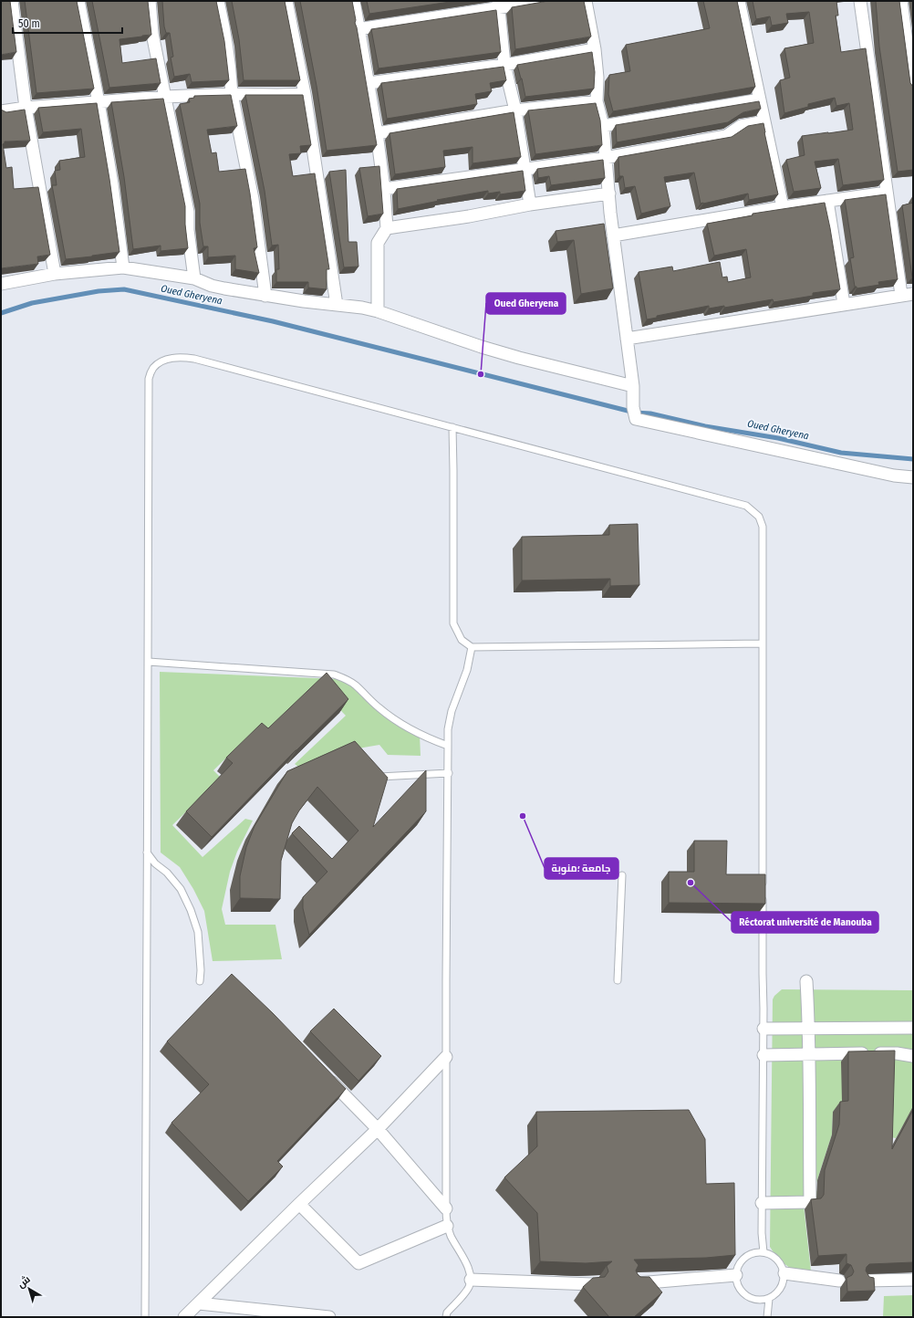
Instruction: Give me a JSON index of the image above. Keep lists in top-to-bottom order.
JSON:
{
  "water": ["Oued Gheryena"],
  "places": ["Oued Gheryena", "جامعة ؛منوبة", "Réctorat université de Manouba"],
  "scale_bar": "50 m",
  "north": "top left"
}
